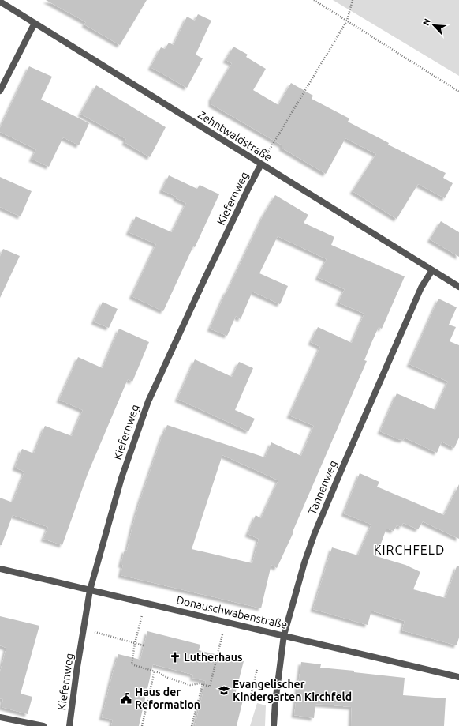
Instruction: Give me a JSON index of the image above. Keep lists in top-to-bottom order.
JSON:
{
  "streets": {
    "street": [
      "Zehntwaldstraße",
      "Kiefernweg",
      "Tannenweg",
      "Donauschwabenstraße"
    ]
  },
  "crossings": [
    ["Zehntwaldstraße", "Kiefernweg"],
    ["Zehntwaldstraße", "Tannenweg"],
    ["Kiefernweg", "Donauschwabenstraße"],
    ["Tannenweg", "Donauschwabenstraße"]
  ],
  "districts": ["KIRCHFELD"],
  "places": {
    "church": ["Lutherhaus"],
    "school or university": ["Evangelischer Kindergarten Kirchfeld"],
    "public building": ["Haus der Reformation"]
  },
  "north": "top left"
}
